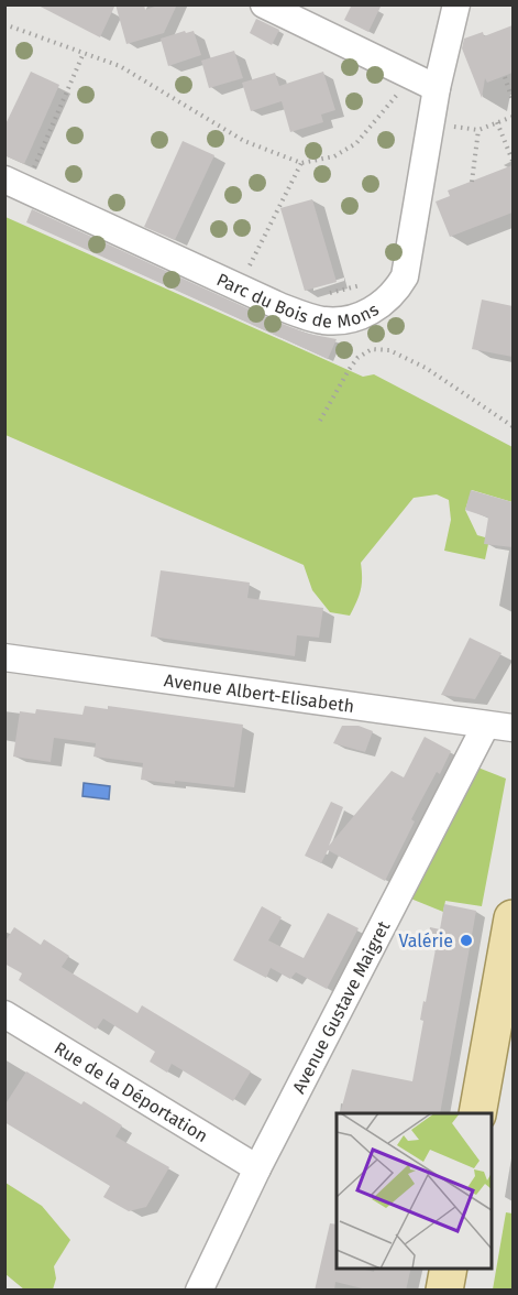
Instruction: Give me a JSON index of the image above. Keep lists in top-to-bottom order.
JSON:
{
  "streets": {
    "street": [
      "Parc du Bois de Mons",
      "Avenue Albert-Elisabeth",
      "Avenue Gustave Maigret",
      "Rue de la Déportation"
    ]
  },
  "crossings": [
    ["Avenue Albert-Elisabeth", "Avenue Gustave Maigret"],
    ["Avenue Gustave Maigret", "Rue de la Déportation"]
  ],
  "places": ["Valérie"]
}
